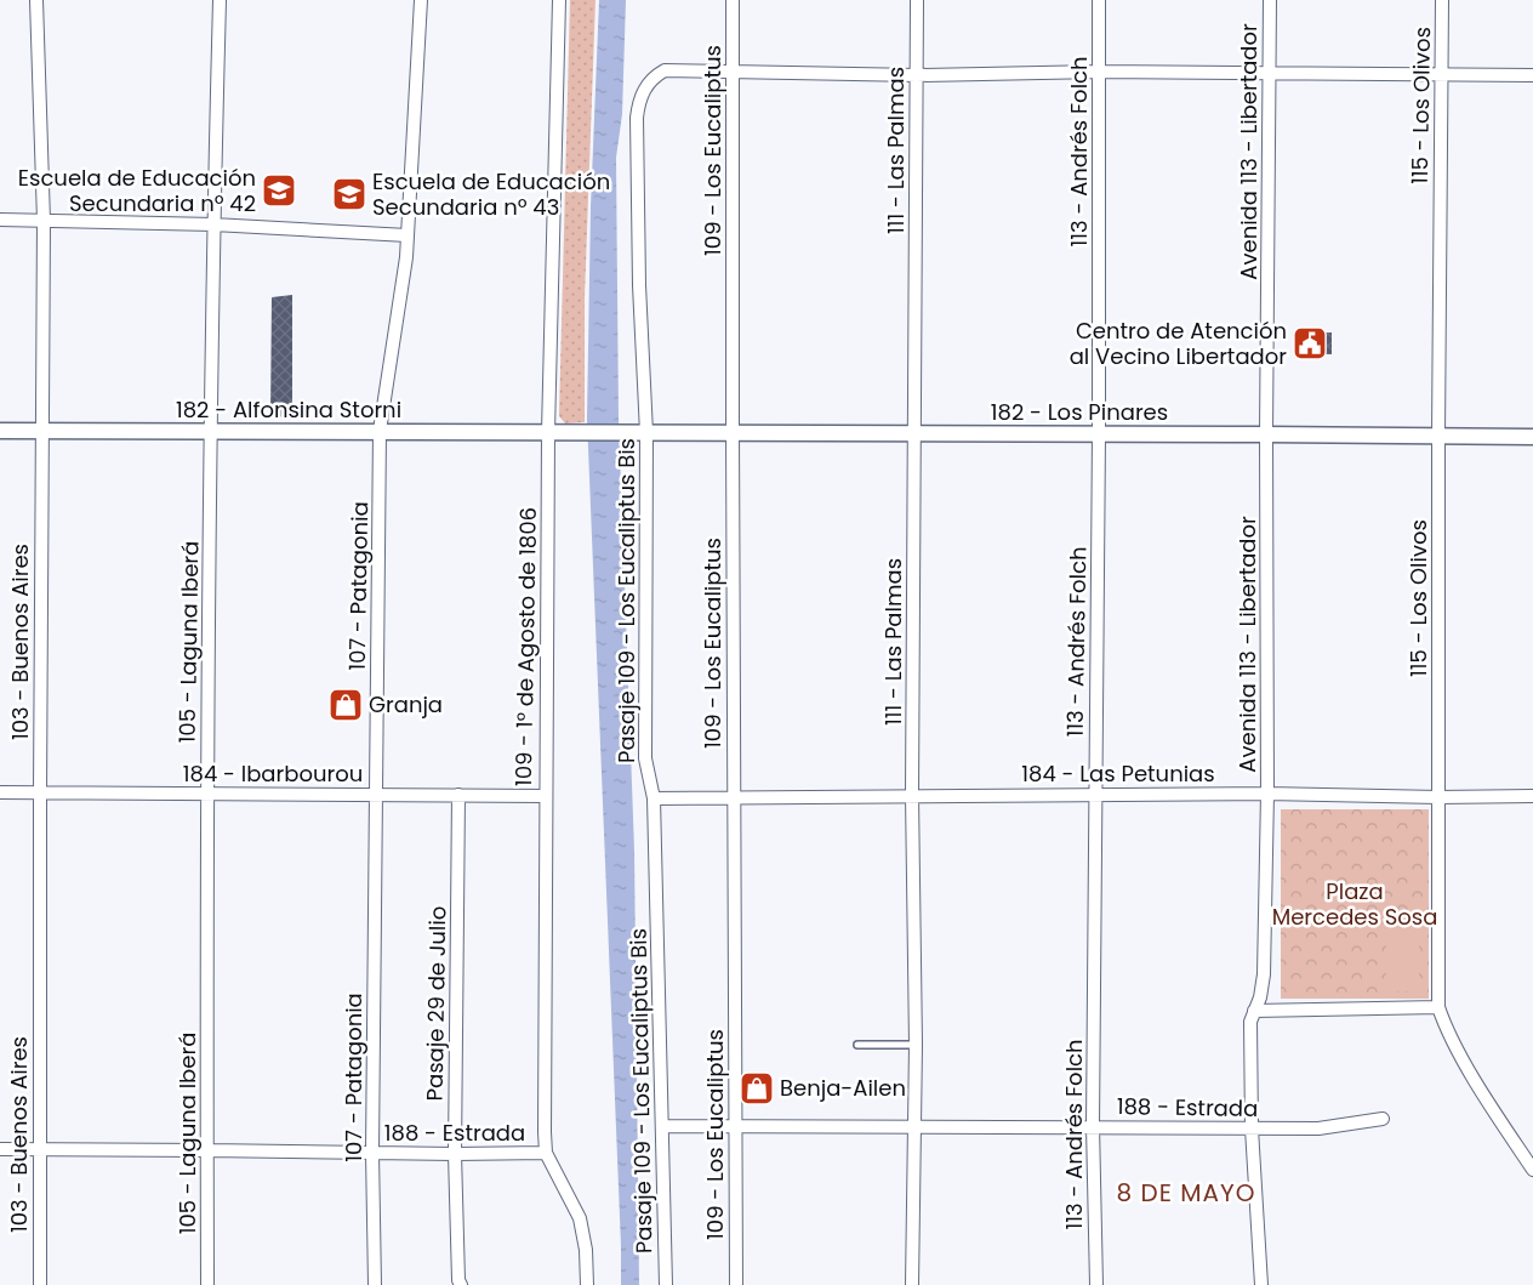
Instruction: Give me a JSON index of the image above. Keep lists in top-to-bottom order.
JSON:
{
  "streets": {
    "street": [
      "115 - Los Olivos",
      "109 - Los Eucaliptus",
      "111 - Las Palmas",
      "113 - Andrés Folch",
      "Avenida 113 - Libertador",
      "182 - Alfonsina Storni",
      "182 - Los Pinares",
      "107 - Patagonia",
      "Pasaje 109 - Los Eucaliptus Bis",
      "103 - Buenos Aires",
      "105 - Laguna Iberá",
      "109 - 1° de Agosto de 1806",
      "184 - Ibarbourou",
      "184 - Las Petunias",
      "Pasaje 29 de Julio",
      "188 - Estrada"
    ]
  },
  "crossings": [
    ["115 - Los Olivos", "182 - Los Pinares"],
    ["115 - Los Olivos", "184 - Las Petunias"],
    ["109 - Los Eucaliptus", "182 - Los Pinares"],
    ["109 - Los Eucaliptus", "Pasaje 109 - Los Eucaliptus Bis"],
    ["109 - Los Eucaliptus", "184 - Las Petunias"],
    ["109 - Los Eucaliptus", "188 - Estrada"],
    ["111 - Las Palmas", "182 - Los Pinares"],
    ["111 - Las Palmas", "184 - Las Petunias"],
    ["111 - Las Palmas", "188 - Estrada"],
    ["113 - Andrés Folch", "182 - Los Pinares"],
    ["113 - Andrés Folch", "184 - Las Petunias"],
    ["113 - Andrés Folch", "188 - Estrada"],
    ["Avenida 113 - Libertador", "182 - Los Pinares"],
    ["Avenida 113 - Libertador", "184 - Las Petunias"],
    ["Avenida 113 - Libertador", "188 - Estrada"],
    ["182 - Alfonsina Storni", "182 - Los Pinares"],
    ["182 - Alfonsina Storni", "107 - Patagonia"],
    ["182 - Alfonsina Storni", "103 - Buenos Aires"],
    ["182 - Alfonsina Storni", "105 - Laguna Iberá"],
    ["182 - Alfonsina Storni", "109 - 1° de Agosto de 1806"],
    ["182 - Los Pinares", "Pasaje 109 - Los Eucaliptus Bis"],
    ["107 - Patagonia", "184 - Ibarbourou"],
    ["107 - Patagonia", "188 - Estrada"],
    ["Pasaje 109 - Los Eucaliptus Bis", "184 - Las Petunias"],
    ["Pasaje 109 - Los Eucaliptus Bis", "188 - Estrada"],
    ["103 - Buenos Aires", "184 - Ibarbourou"],
    ["103 - Buenos Aires", "188 - Estrada"],
    ["105 - Laguna Iberá", "184 - Ibarbourou"],
    ["105 - Laguna Iberá", "188 - Estrada"],
    ["109 - 1° de Agosto de 1806", "184 - Ibarbourou"],
    ["109 - 1° de Agosto de 1806", "188 - Estrada"],
    ["184 - Ibarbourou", "Pasaje 29 de Julio"],
    ["Pasaje 29 de Julio", "188 - Estrada"]
  ],
  "districts": ["8 DE MAYO"],
  "parks": ["Plaza Mercedes Sosa"],
  "places": {
    "school or university": ["Escuela de Educación Secundaria nº 42", "Escuela de Educación Secundaria nº 43"],
    "public building": ["Centro de Atención al Vecino Libertador"],
    "shop": ["Granja", "Benja-Ailen"]
  }
}
